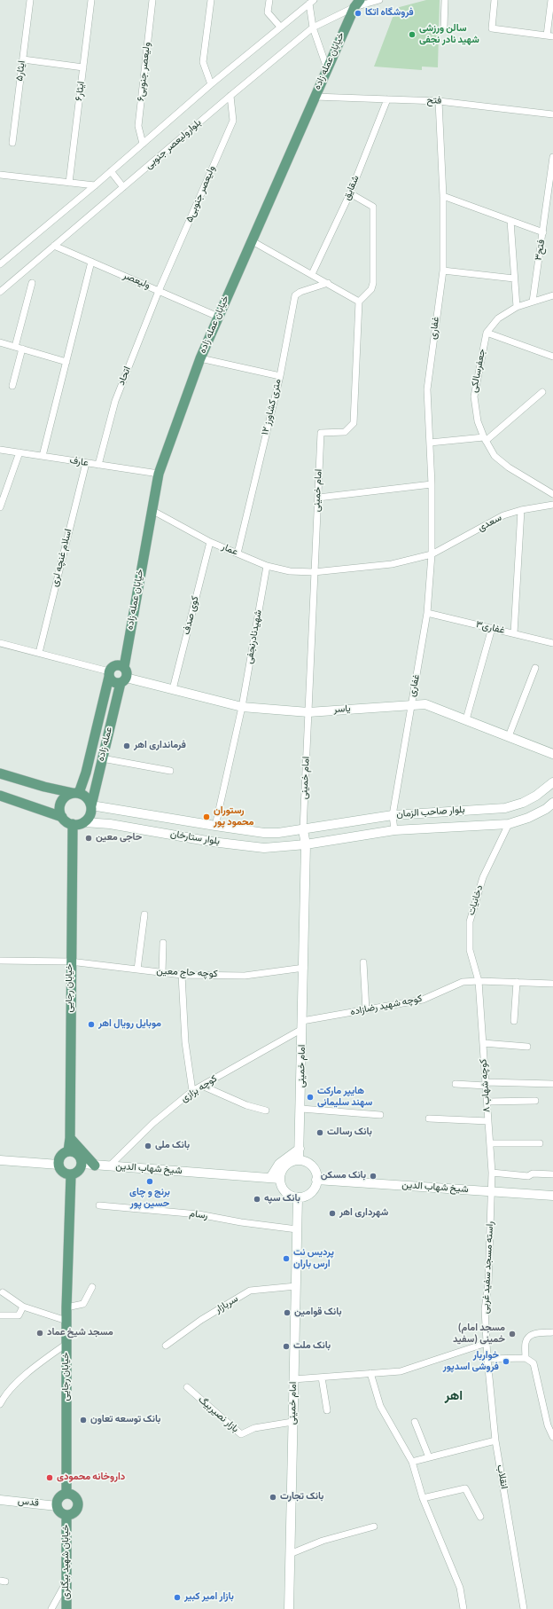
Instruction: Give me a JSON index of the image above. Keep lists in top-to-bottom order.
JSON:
{
  "streets": {
    "main road": [
      "خیابان عمله زاده",
      "امام خمینی",
      "یاسر",
      "عمله زاده",
      "بلوار صاحب الزمان",
      "بلوار ستارخان",
      "خیابان رجایی",
      "شیخ شهاب الدین",
      "قدس",
      "خیابان شهید بیگلری"
    ],
    "street": [
      "ایثار۵",
      "ولیعصر جنوبی۶",
      "ایثار۶",
      "فتح",
      "بلوارولیعصر جنوبی",
      "شقایق",
      "ولیعصر جنوبی۵",
      "فتح۳",
      "ولیعصر",
      "غفاری",
      "جعفرسالکی",
      "اتحاد",
      "۱۲ متری کشاورز",
      "عارف",
      "سعدی",
      "عمار",
      "اسلام غنچه لری",
      "کوی صدف",
      "غفاری۳",
      "شهیدنادرنجفی",
      "دخانیات",
      "کوچه حاج معین",
      "کوچه شهید رضازاده",
      "کوچه شهاب ۸",
      "کوچه بزازی",
      "رسام",
      "راسته مسجد سفید غربی",
      "سربازار",
      "بازار نصیربیگ",
      "انقلاب"
    ]
  },
  "crossings": [
    ["خیابان عمله زاده", "فتح"],
    ["خیابان عمله زاده", "بلوارولیعصر جنوبی"],
    ["خیابان عمله زاده", "ولیعصر"],
    ["خیابان عمله زاده", "عارف"],
    ["خیابان عمله زاده", "عمار"],
    ["خیابان عمله زاده", "یاسر"],
    ["خیابان عمله زاده", "عمله زاده"],
    ["فتح", "شقایق"],
    ["فتح", "غفاری"],
    ["بلوارولیعصر جنوبی", "ولیعصر جنوبی۵"],
    ["بلوارولیعصر جنوبی", "ولیعصر"],
    ["ولیعصر جنوبی۵", "ولیعصر"],
    ["ولیعصر جنوبی۵", "اتحاد"],
    ["فتح۳", "جعفرسالکی"],
    ["ولیعصر", "اتحاد"],
    ["غفاری", "سعدی"],
    ["غفاری", "غفاری۳"],
    ["غفاری", "یاسر"],
    ["غفاری", "بلوار صاحب الزمان"],
    ["اتحاد", "عارف"],
    ["۱۲ متری کشاورز", "عمار"],
    ["عارف", "اسلام غنچه لری"],
    ["امام خمینی", "عمار"],
    ["امام خمینی", "یاسر"],
    ["امام خمینی", "بلوار صاحب الزمان"],
    ["امام خمینی", "بلوار ستارخان"],
    ["امام خمینی", "کوچه حاج معین"],
    ["امام خمینی", "کوچه شهید رضازاده"],
    ["امام خمینی", "کوچه بزازی"],
    ["امام خمینی", "شیخ شهاب الدین"],
    ["امام خمینی", "رسام"],
    ["امام خمینی", "سربازار"],
    ["امام خمینی", "بازار نصیربیگ"],
    ["عمار", "کوی صدف"],
    ["عمار", "شهیدنادرنجفی"],
    ["کوی صدف", "یاسر"],
    ["شهیدنادرنجفی", "یاسر"],
    ["شهیدنادرنجفی", "بلوار ستارخان"],
    ["یاسر", "عمله زاده"],
    ["عمله زاده", "بلوار ستارخان"],
    ["عمله زاده", "خیابان رجایی"],
    ["بلوار صاحب الزمان", "بلوار ستارخان"],
    ["بلوار صاحب الزمان", "دخانیات"],
    ["بلوار ستارخان", "خیابان رجایی"],
    ["دخانیات", "کوچه شهید رضازاده"],
    ["دخانیات", "کوچه شهاب ۸"],
    ["کوچه حاج معین", "خیابان رجایی"],
    ["خیابان رجایی", "شیخ شهاب الدین"],
    ["خیابان رجایی", "قدس"],
    ["خیابان رجایی", "خیابان شهید بیگلری"],
    ["کوچه شهید رضازاده", "کوچه شهاب ۸"],
    ["کوچه شهید رضازاده", "کوچه بزازی"],
    ["کوچه شهاب ۸", "شیخ شهاب الدین"],
    ["کوچه شهاب ۸", "راسته مسجد سفید غربی"],
    ["کوچه بزازی", "شیخ شهاب الدین"],
    ["شیخ شهاب الدین", "راسته مسجد سفید غربی"],
    ["راسته مسجد سفید غربی", "انقلاب"],
    ["قدس", "خیابان شهید بیگلری"]
  ],
  "districts": ["اهر"],
  "places": [
    "فروشگاه اتکا",
    "سالن ورزشی شهید نادر نجفی",
    "فرمانداری اهر",
    "رستوران محمود پور",
    "حاجی معین",
    "موبایل رویال اهر",
    "هایپر مارکت سهند سلیمانی",
    "بانک رسالت",
    "بانک ملی",
    "بانک مسکن",
    "برنج و چای حسین پور",
    "بانک سپه",
    "شهرداری اهر",
    "پردیس نت ارس باران",
    "بانک قوامین",
    "مسجد شیخ عماد",
    "(مسجد امام خمینی (سفید",
    "بانک ملت",
    "خواربار فروشی اسدپور",
    "بانک توسعه تعاون",
    "داروخانه محمودی",
    "بانک تجارت",
    "بازار امیر کبیر"
  ]
}
